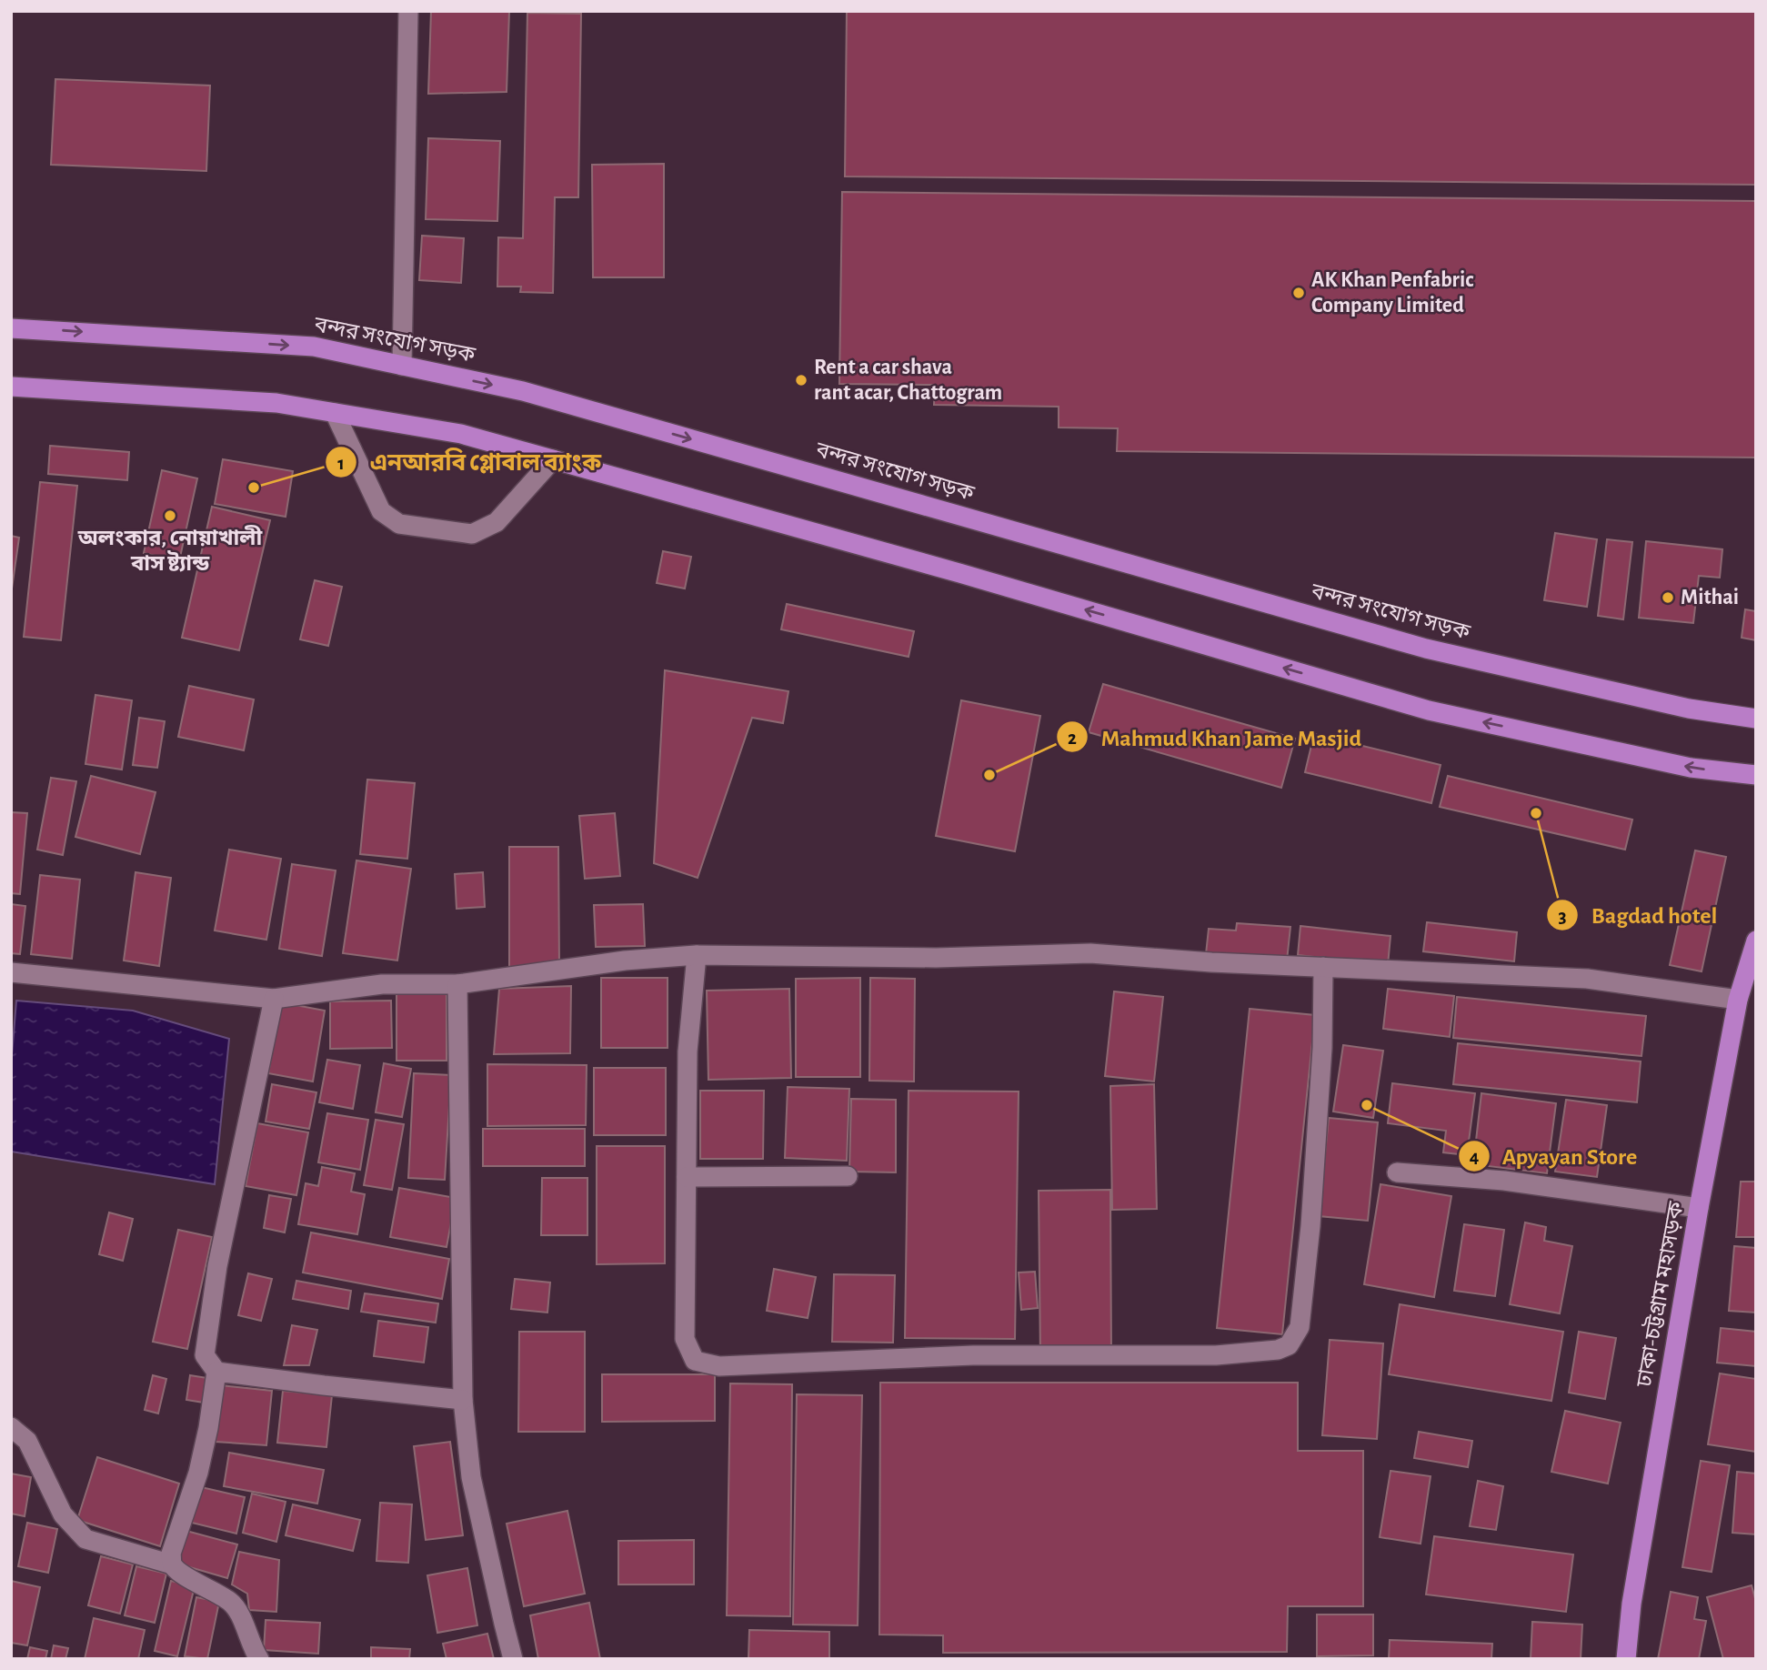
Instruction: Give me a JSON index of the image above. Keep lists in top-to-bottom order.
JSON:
{
  "streets": {
    "highway": ["বন্দর সংযোগ সড়ক", "ঢাকা-চট্টগ্রাম মহাসড়ক"]
  },
  "places": [
    "AK Khan Penfabric Company Limited",
    "Rent a car shava rant acar, Chattogram",
    "এনআরবি গ্লোবাল ব্যাংক",
    "অলংকার, নোয়াখালী বাস ষ্ট্যান্ড",
    "Mithai",
    "Mahmud Khan Jame Masjid",
    "Bagdad hotel",
    "Apyayan Store"
  ]
}
